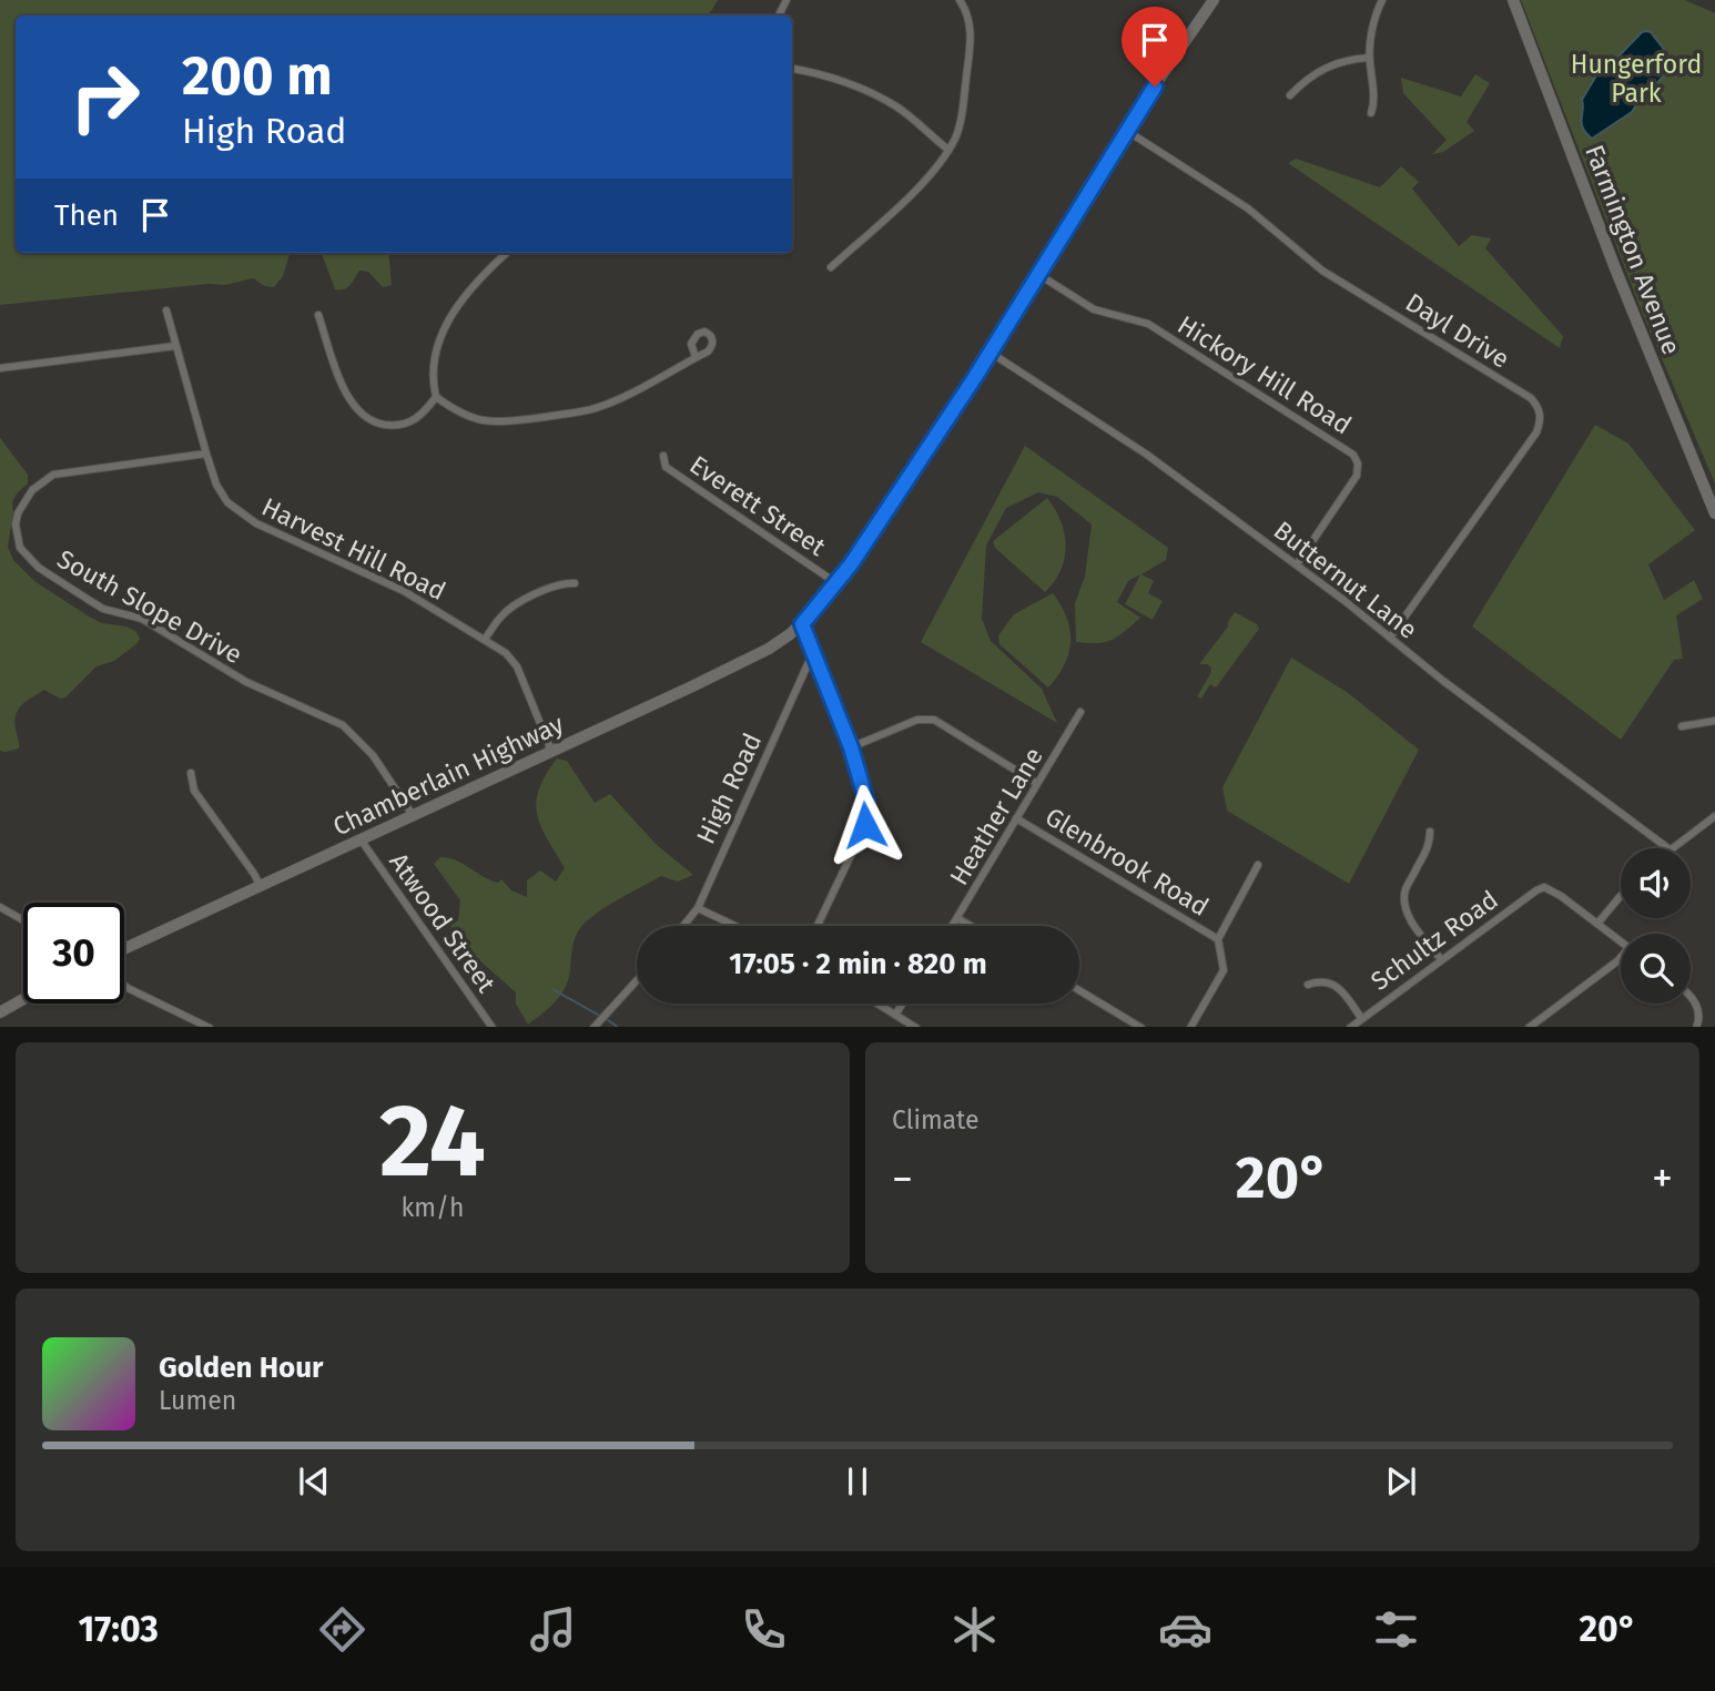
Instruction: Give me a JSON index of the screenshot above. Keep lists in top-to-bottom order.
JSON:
{
  "streets": {
    "main road": ["Farmington Avenue", "Chamberlain Highway"],
    "street": [
      "Dayl Drive",
      "Hickory Hill Road",
      "Everett Street",
      "Harvest Hill Road",
      "Butternut Lane",
      "South Slope Drive",
      "High Road",
      "Heather Lane",
      "Glenbrook Road",
      "Atwood Street",
      "Schultz Road"
    ]
  },
  "crossings": [
    ["Dayl Drive", "Butternut Lane"],
    ["Hickory Hill Road", "Butternut Lane"],
    ["Harvest Hill Road", "South Slope Drive"],
    ["Harvest Hill Road", "Chamberlain Highway"],
    ["South Slope Drive", "Chamberlain Highway"],
    ["Chamberlain Highway", "Atwood Street"],
    ["Heather Lane", "Glenbrook Road"]
  ],
  "parks": ["Hungerford Park"],
  "page": {
    "turn": ["200 m", "High Road"],
    "then": "Then",
    "limit": "30",
    "trip": "17:05 · 2 min · 820 m",
    "tile": [
      ["24", "km/h"],
      "Climate"
    ],
    "heat": ["−", "20°", "+"],
    "song": ["Golden Hour", "Lumen"],
    "tabs": ["17:03", "20°"]
  }
}
